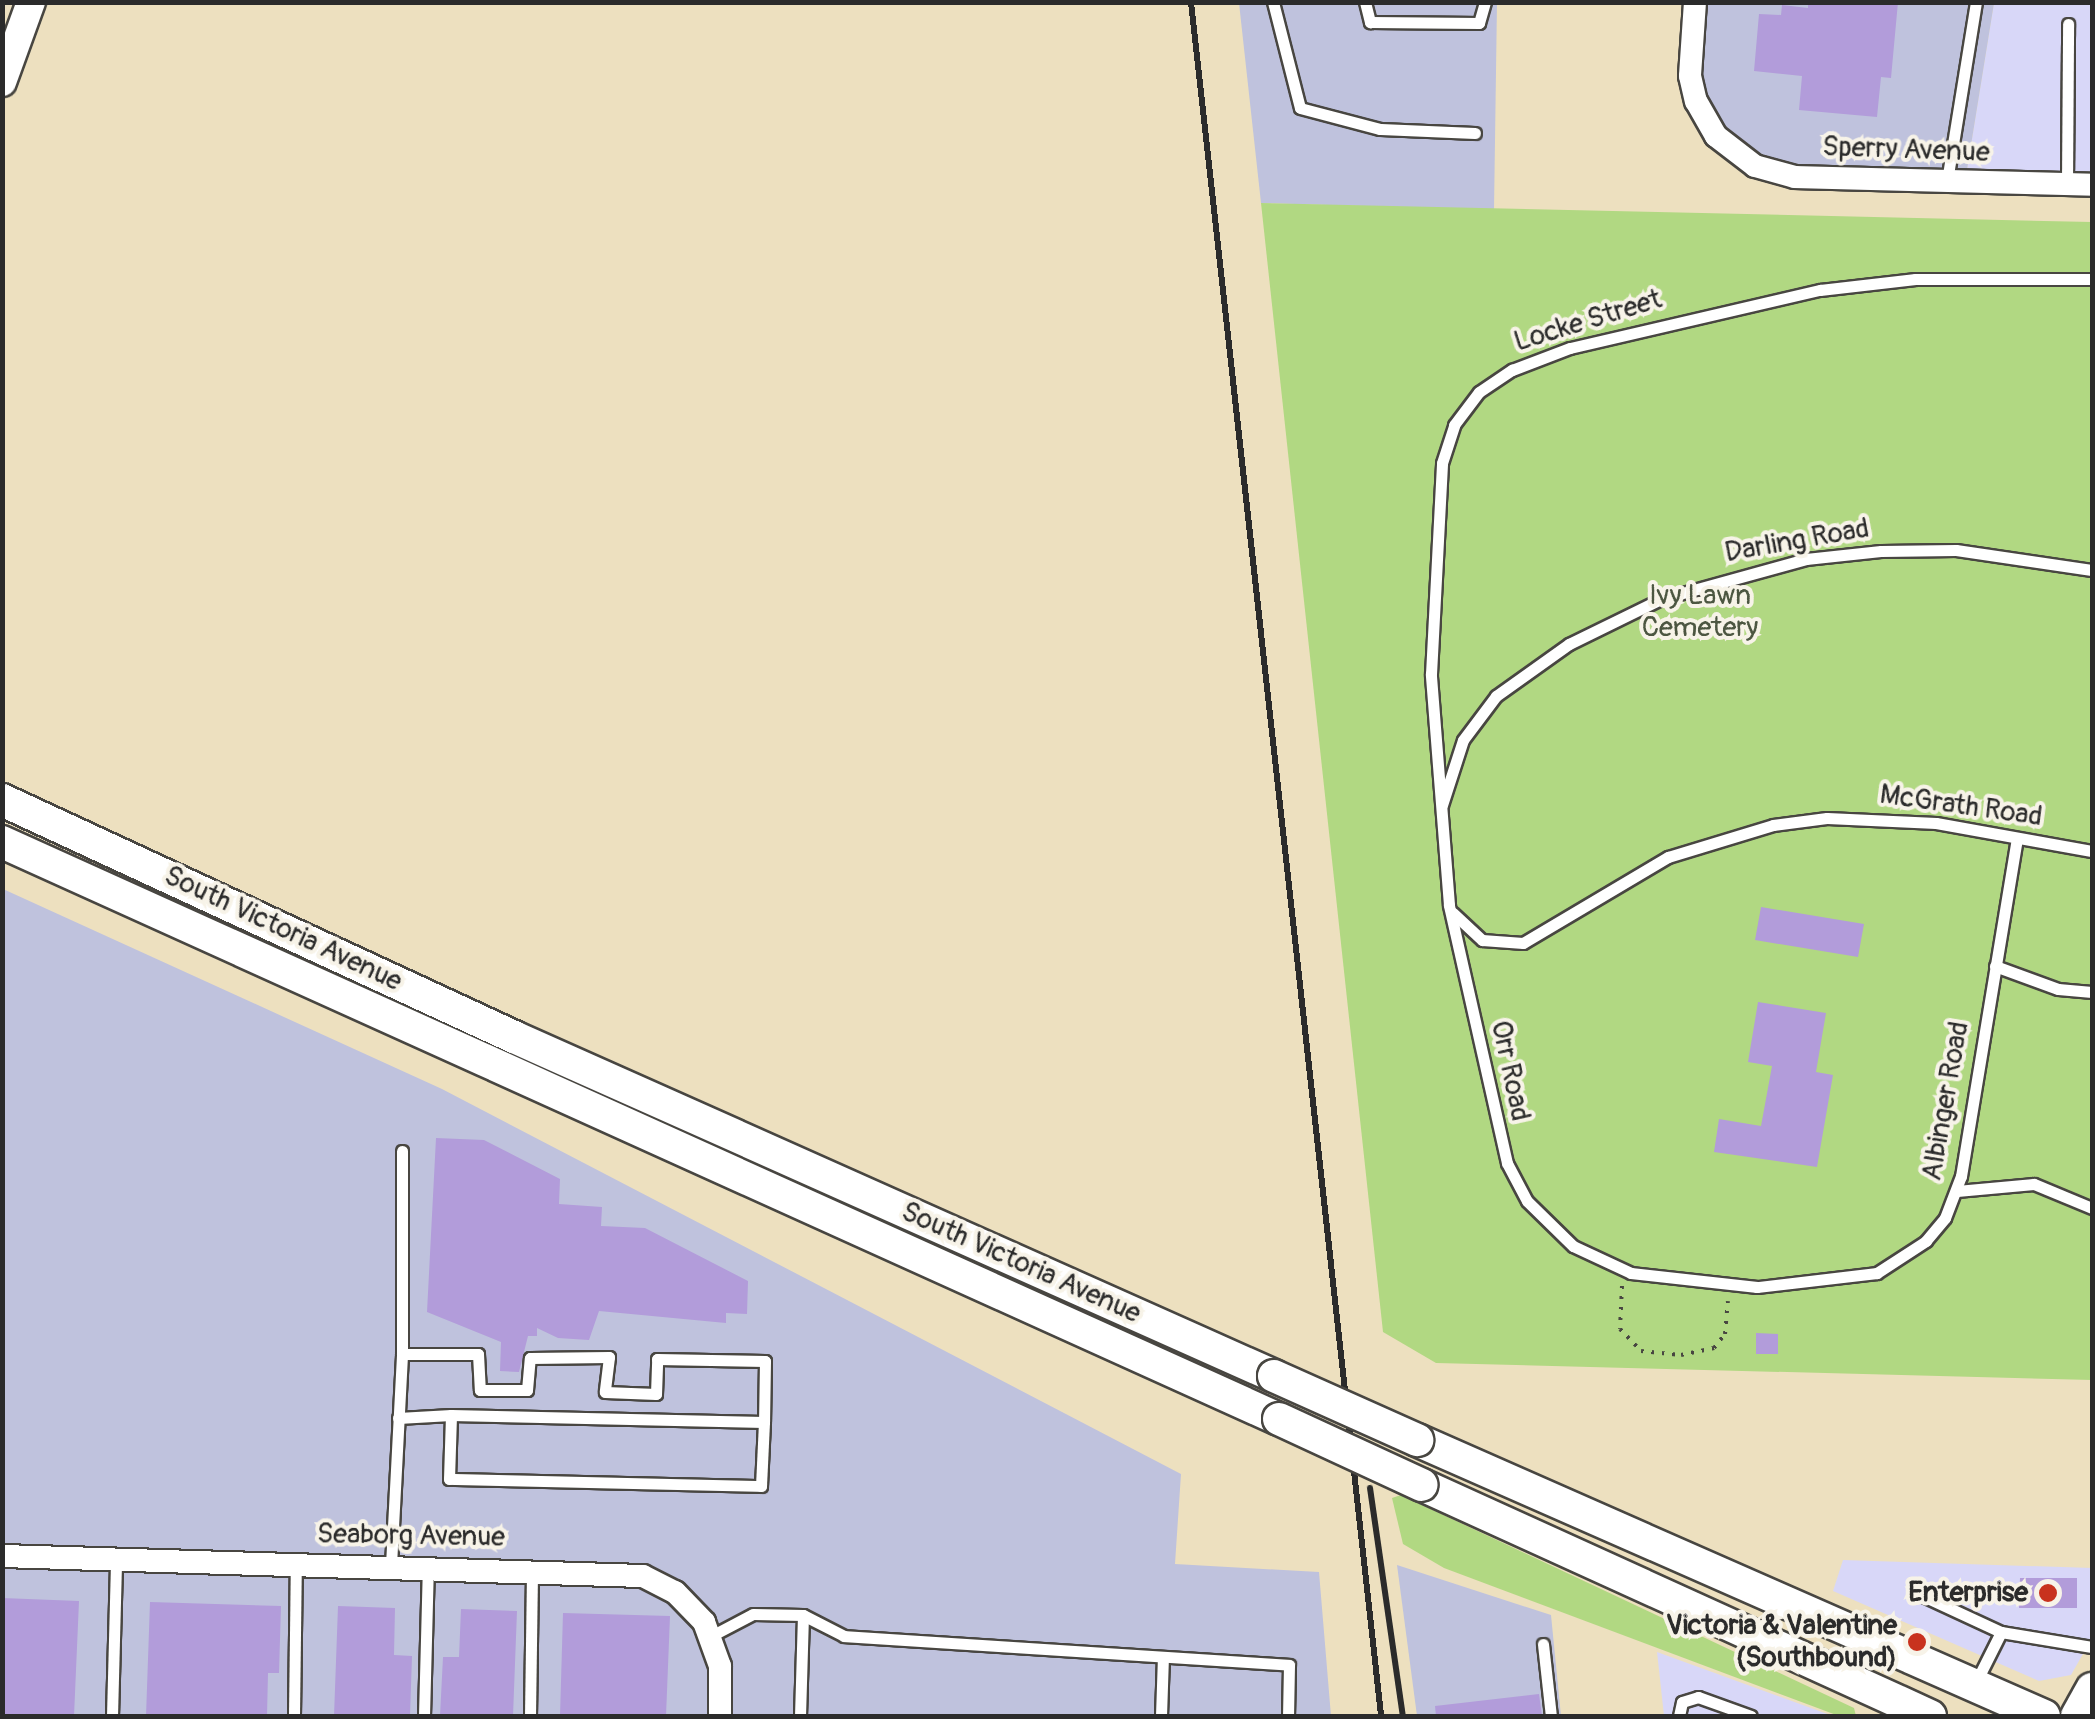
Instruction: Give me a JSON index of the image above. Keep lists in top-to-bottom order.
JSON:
{
  "streets": {
    "main road": ["South Victoria Avenue"],
    "street": ["Sperry Avenue", "Seaborg Avenue"],
    "lane": [
      "Locke Street",
      "Darling Road",
      "McGrath Road",
      "Orr Road",
      "Albinger Road"
    ]
  },
  "crossings": [
    ["Locke Street", "Darling Road"],
    ["Locke Street", "Orr Road"],
    ["Darling Road", "Orr Road"],
    ["McGrath Road", "Orr Road"],
    ["McGrath Road", "Albinger Road"],
    ["Orr Road", "Albinger Road"]
  ],
  "parks": ["Ivy Lawn Cemetery"],
  "places": ["Enterprise", "Victoria & Valentine (Southbound)"]
}
